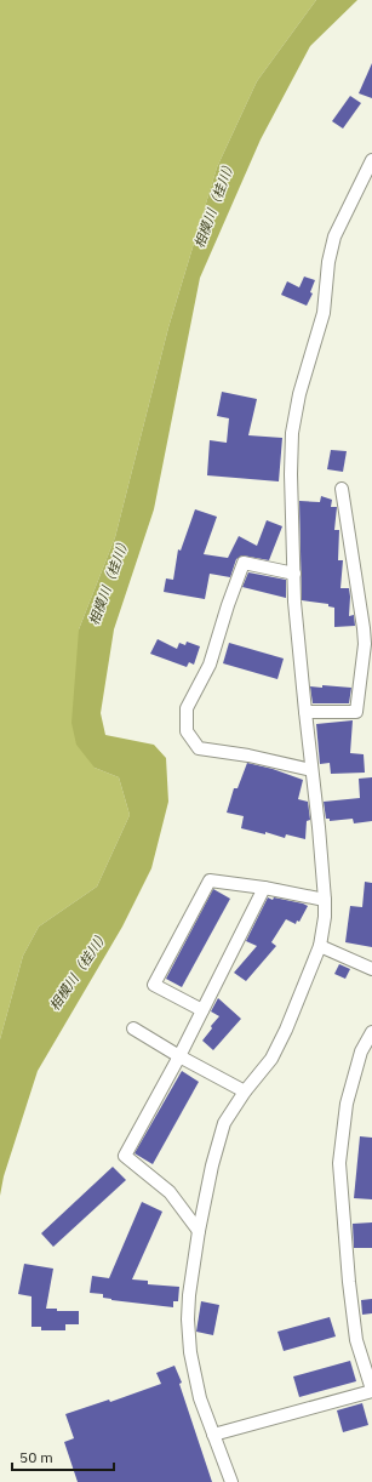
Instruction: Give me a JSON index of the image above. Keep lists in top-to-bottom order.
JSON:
{
  "water": ["相模川（桂川）"],
  "scale_bar": "50 m"
}
